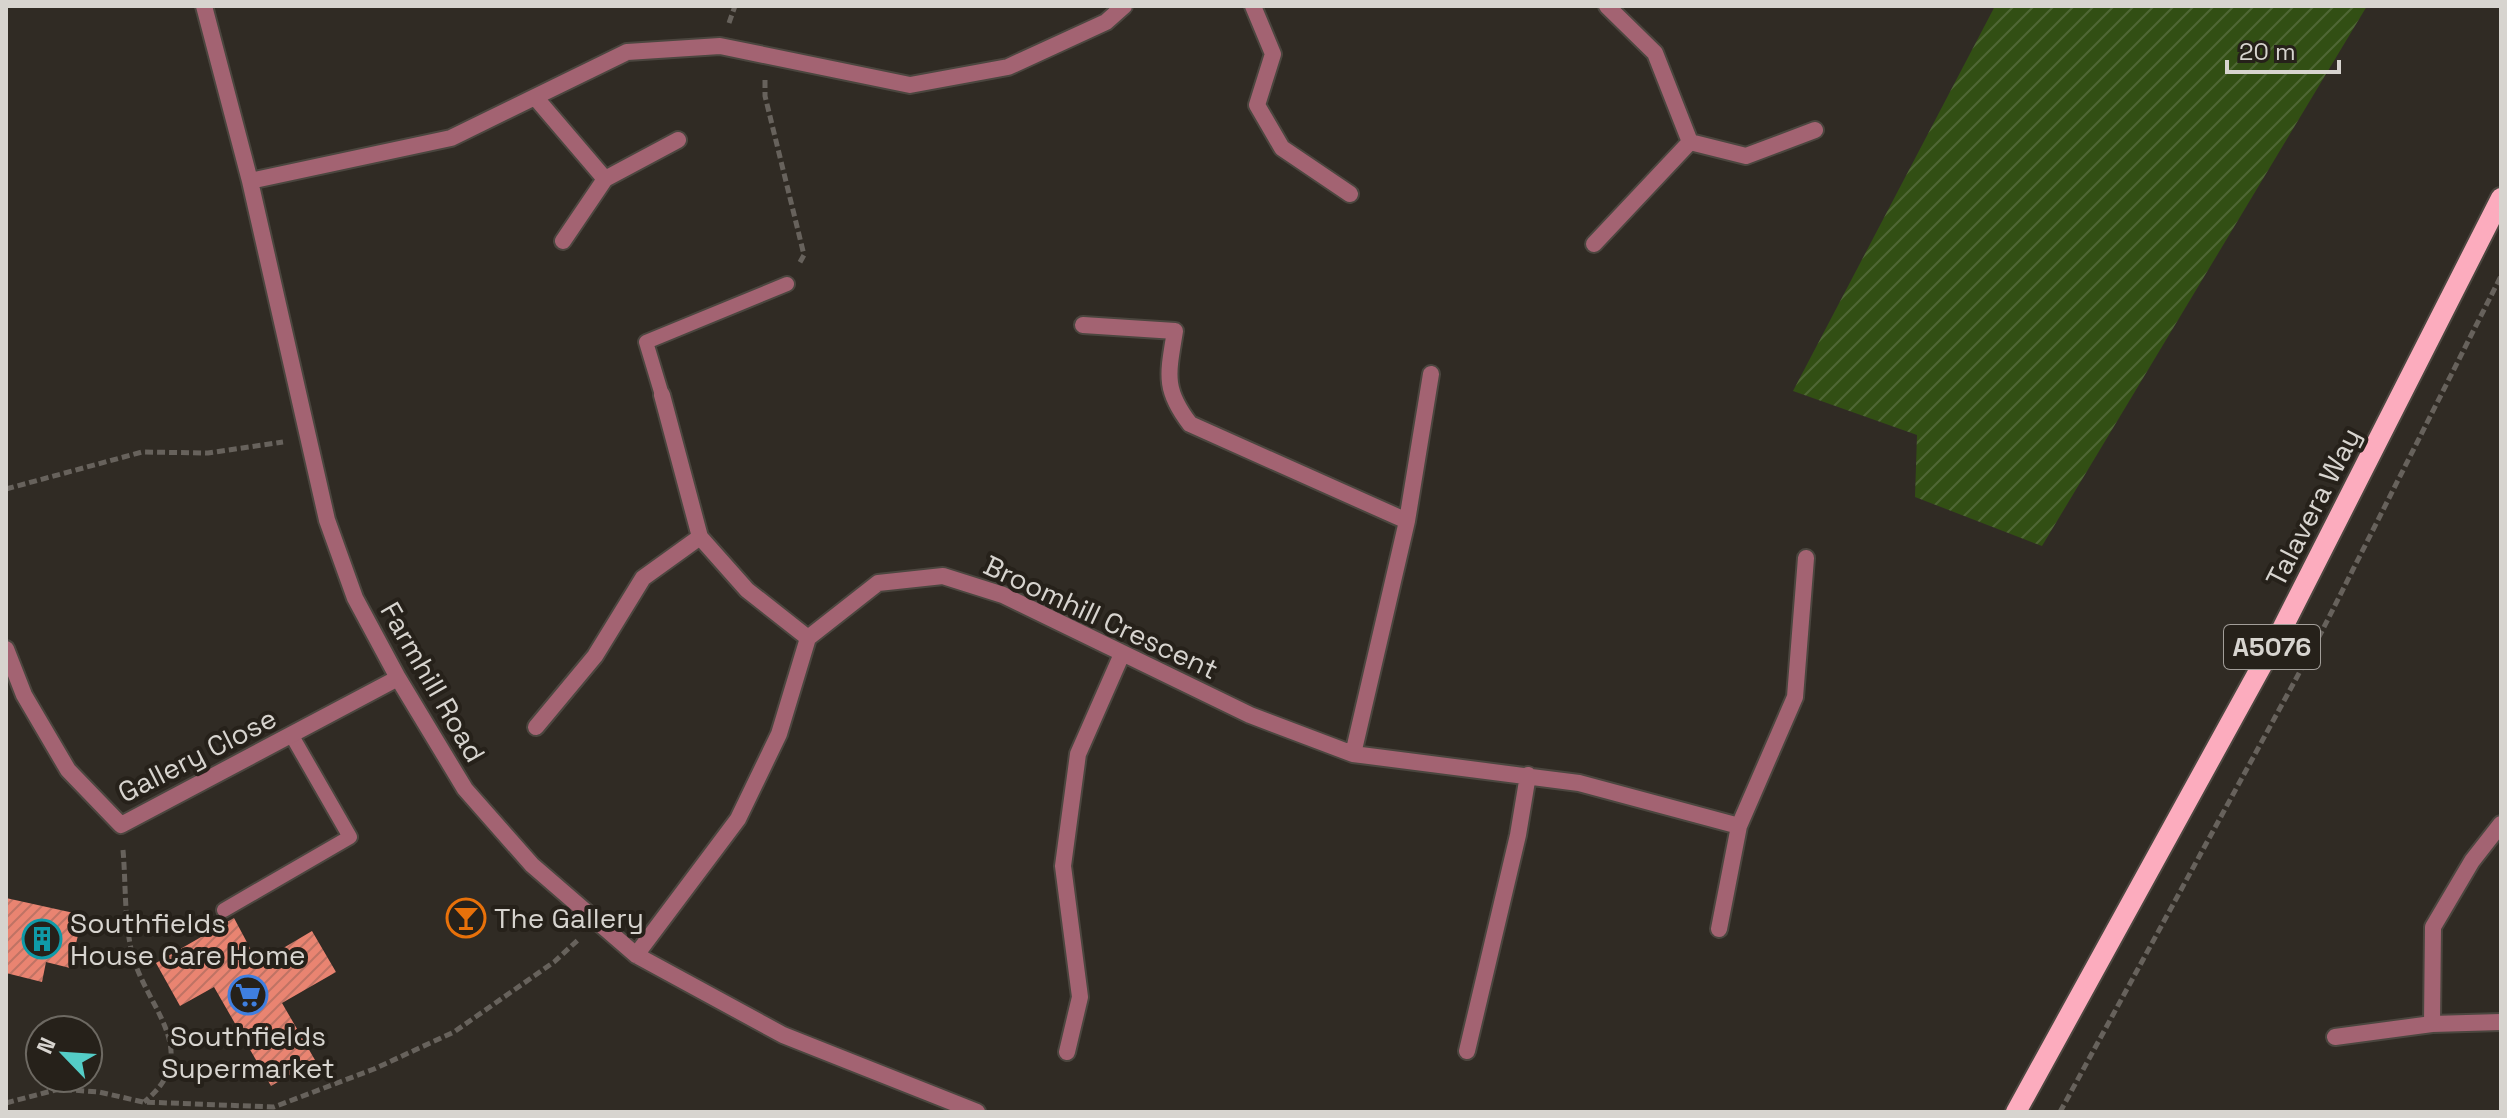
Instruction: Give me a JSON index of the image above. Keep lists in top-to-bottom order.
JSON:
{
  "streets": {
    "main road": ["Talavera Way", "A5076"],
    "street": ["Broomhill Crescent", "Farmhill Road", "Gallery Close"]
  },
  "crossings": [
    ["Farmhill Road", "Gallery Close"]
  ],
  "places": {
    "bar": ["The Gallery"],
    "building": ["Southfields House Care Home"],
    "supermarket": ["Southfields Supermarket"]
  },
  "scale_bar": "20 m",
  "north": "top left"
}
